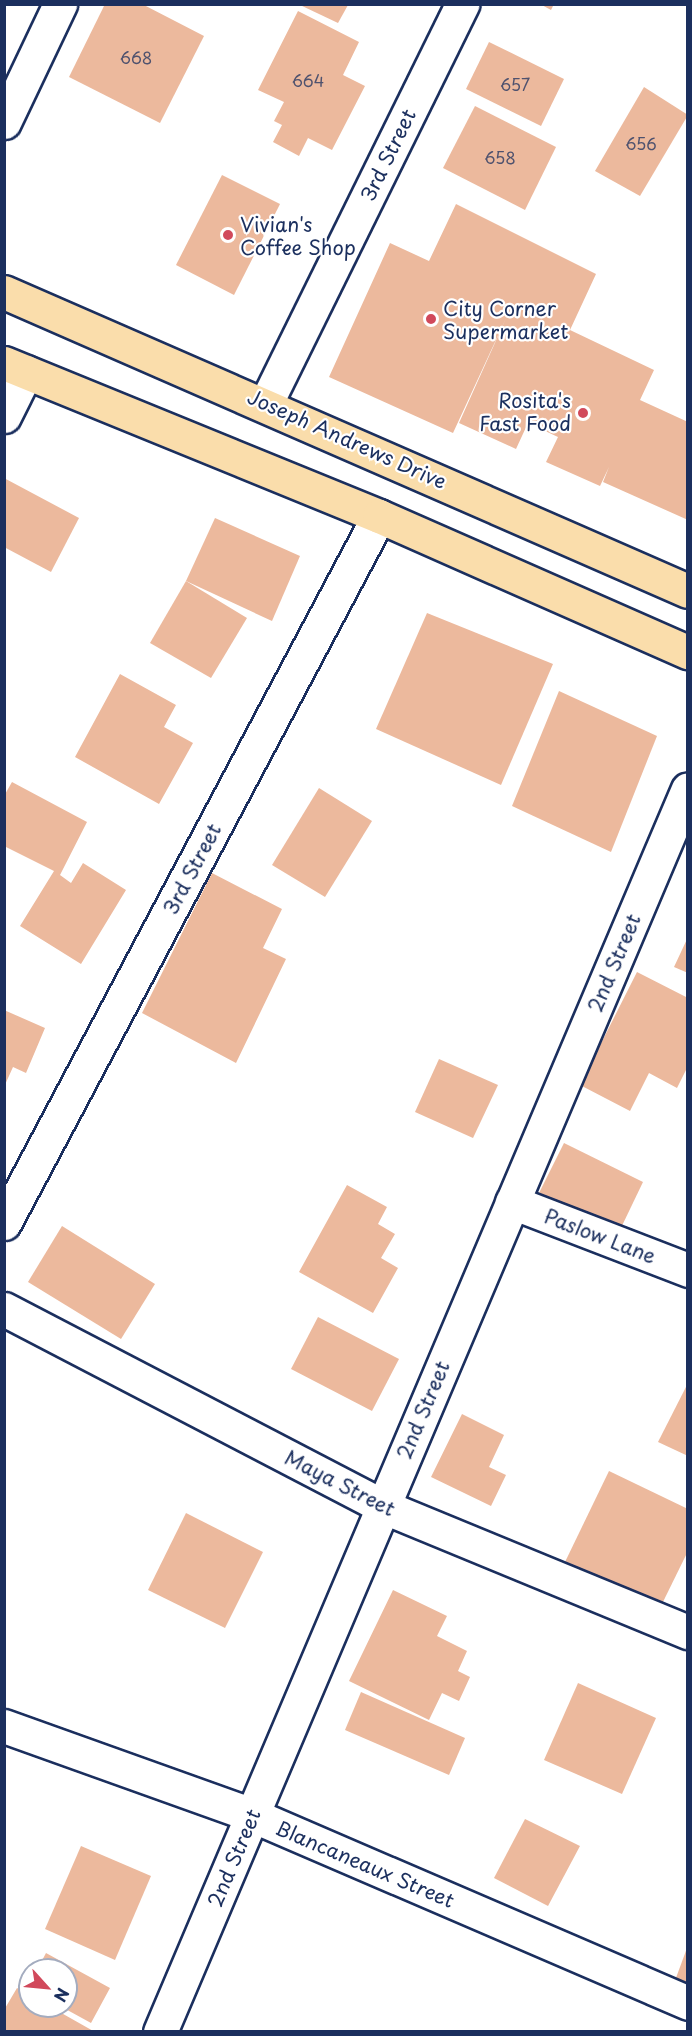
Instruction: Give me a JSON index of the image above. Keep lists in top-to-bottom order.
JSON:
{
  "streets": {
    "highway": ["Joseph Andrews Drive"],
    "street": [
      "3rd Street",
      "2nd Street",
      "Paslow Lane",
      "Maya Street",
      "Blancaneaux Street"
    ]
  },
  "crossings": [
    ["3rd Street", "Joseph Andrews Drive"],
    ["2nd Street", "Paslow Lane"],
    ["2nd Street", "Maya Street"],
    ["2nd Street", "Blancaneaux Street"]
  ],
  "places": ["Vivian's Coffee Shop", "City Corner Supermarket", "Rosita's Fast Food"],
  "house_numbers": [
    "668",
    "664",
    "657",
    "656",
    "658"
  ],
  "north": "bottom right"
}
